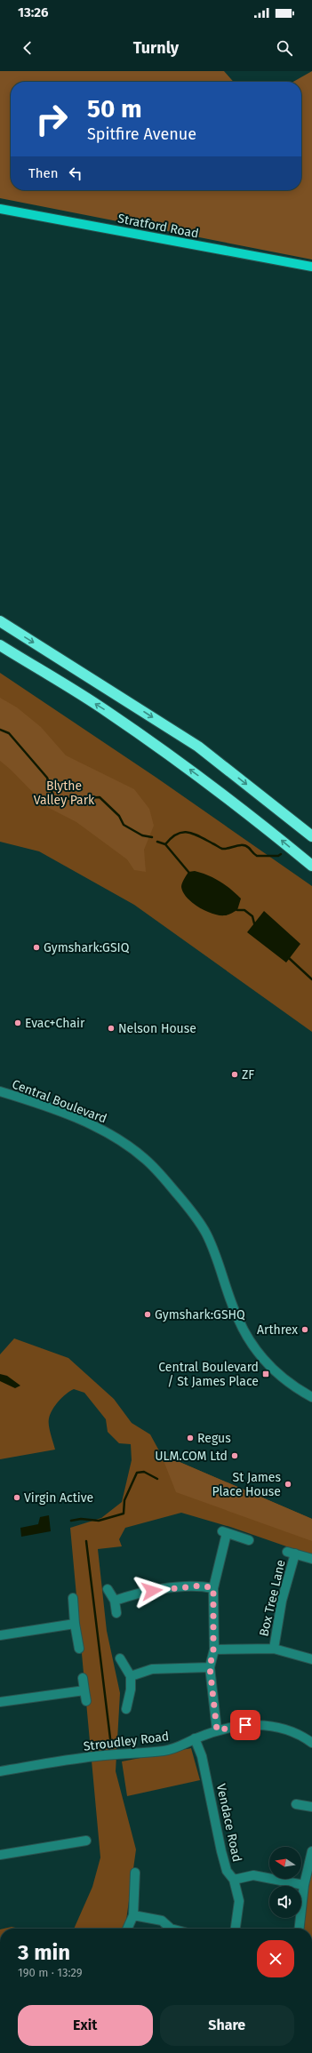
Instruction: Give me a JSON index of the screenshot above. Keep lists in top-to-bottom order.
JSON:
{
  "streets": {
    "main road": ["Stratford Road"],
    "street": [
      "Central Boulevard",
      "Box Tree Lane",
      "Stroudley Road",
      "Vendace Road"
    ]
  },
  "crossings": [
    ["Stroudley Road", "Vendace Road"]
  ],
  "parks": ["Blythe Valley Park"],
  "places": {
    "other": [
      "Gymshark:GSIQ",
      "Evac+Chair",
      "Nelson House",
      "ZF",
      "Gymshark:GSHQ",
      "Arthrex",
      "Regus",
      "ULM.COM Ltd",
      "St James Place House",
      "Virgin Active"
    ],
    "transit": ["Central Boulevard / St James Place"]
  },
  "north": "left",
  "page": {
    "status": "13:26",
    "header": "Turnly",
    "turn": ["50 m", "Spitfire Avenue"],
    "then": "Then",
    "heading": ["3 min", "190 m · 13:29"],
    "buttons": ["Exit", "Share"]
  }
}
